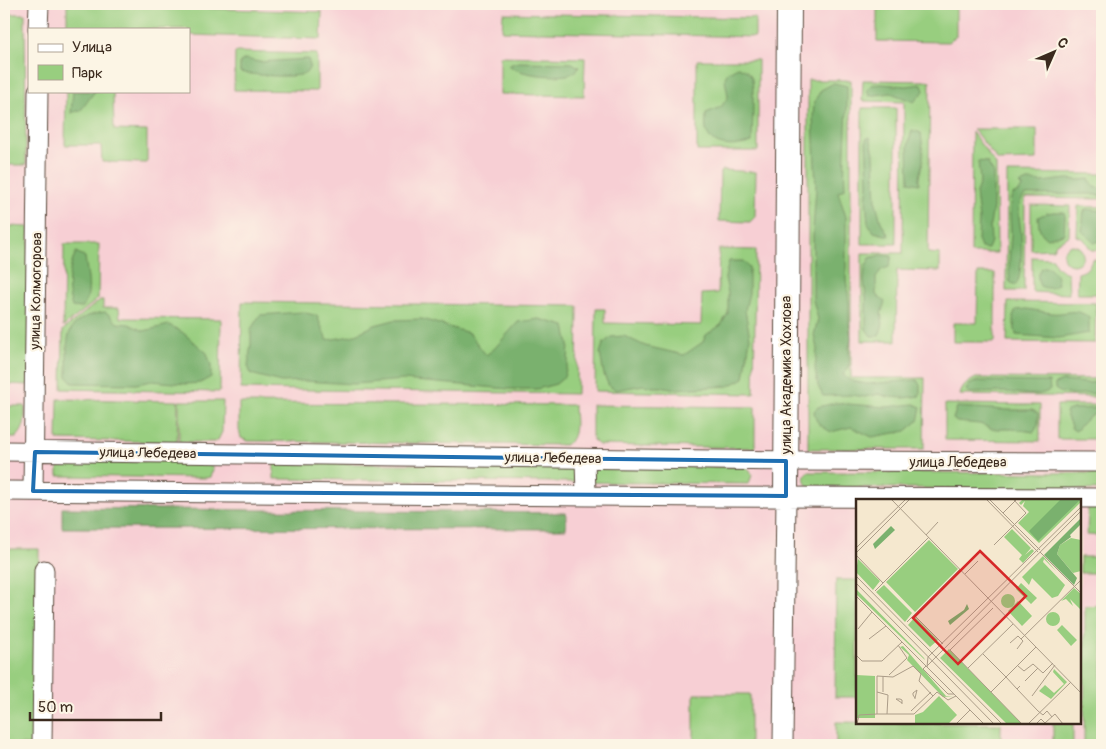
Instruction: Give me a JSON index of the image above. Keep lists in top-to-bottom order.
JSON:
{
  "streets": {
    "street": ["улица Колмогорова", "улица Академика Хохлова", "улица Лебедева"]
  },
  "crossings": [
    ["улица Колмогорова", "улица Лебедева"],
    ["улица Академика Хохлова", "улица Лебедева"]
  ],
  "legend": ["Улица", "Парк"],
  "scale_bar": "50 m",
  "north": "top right"
}
